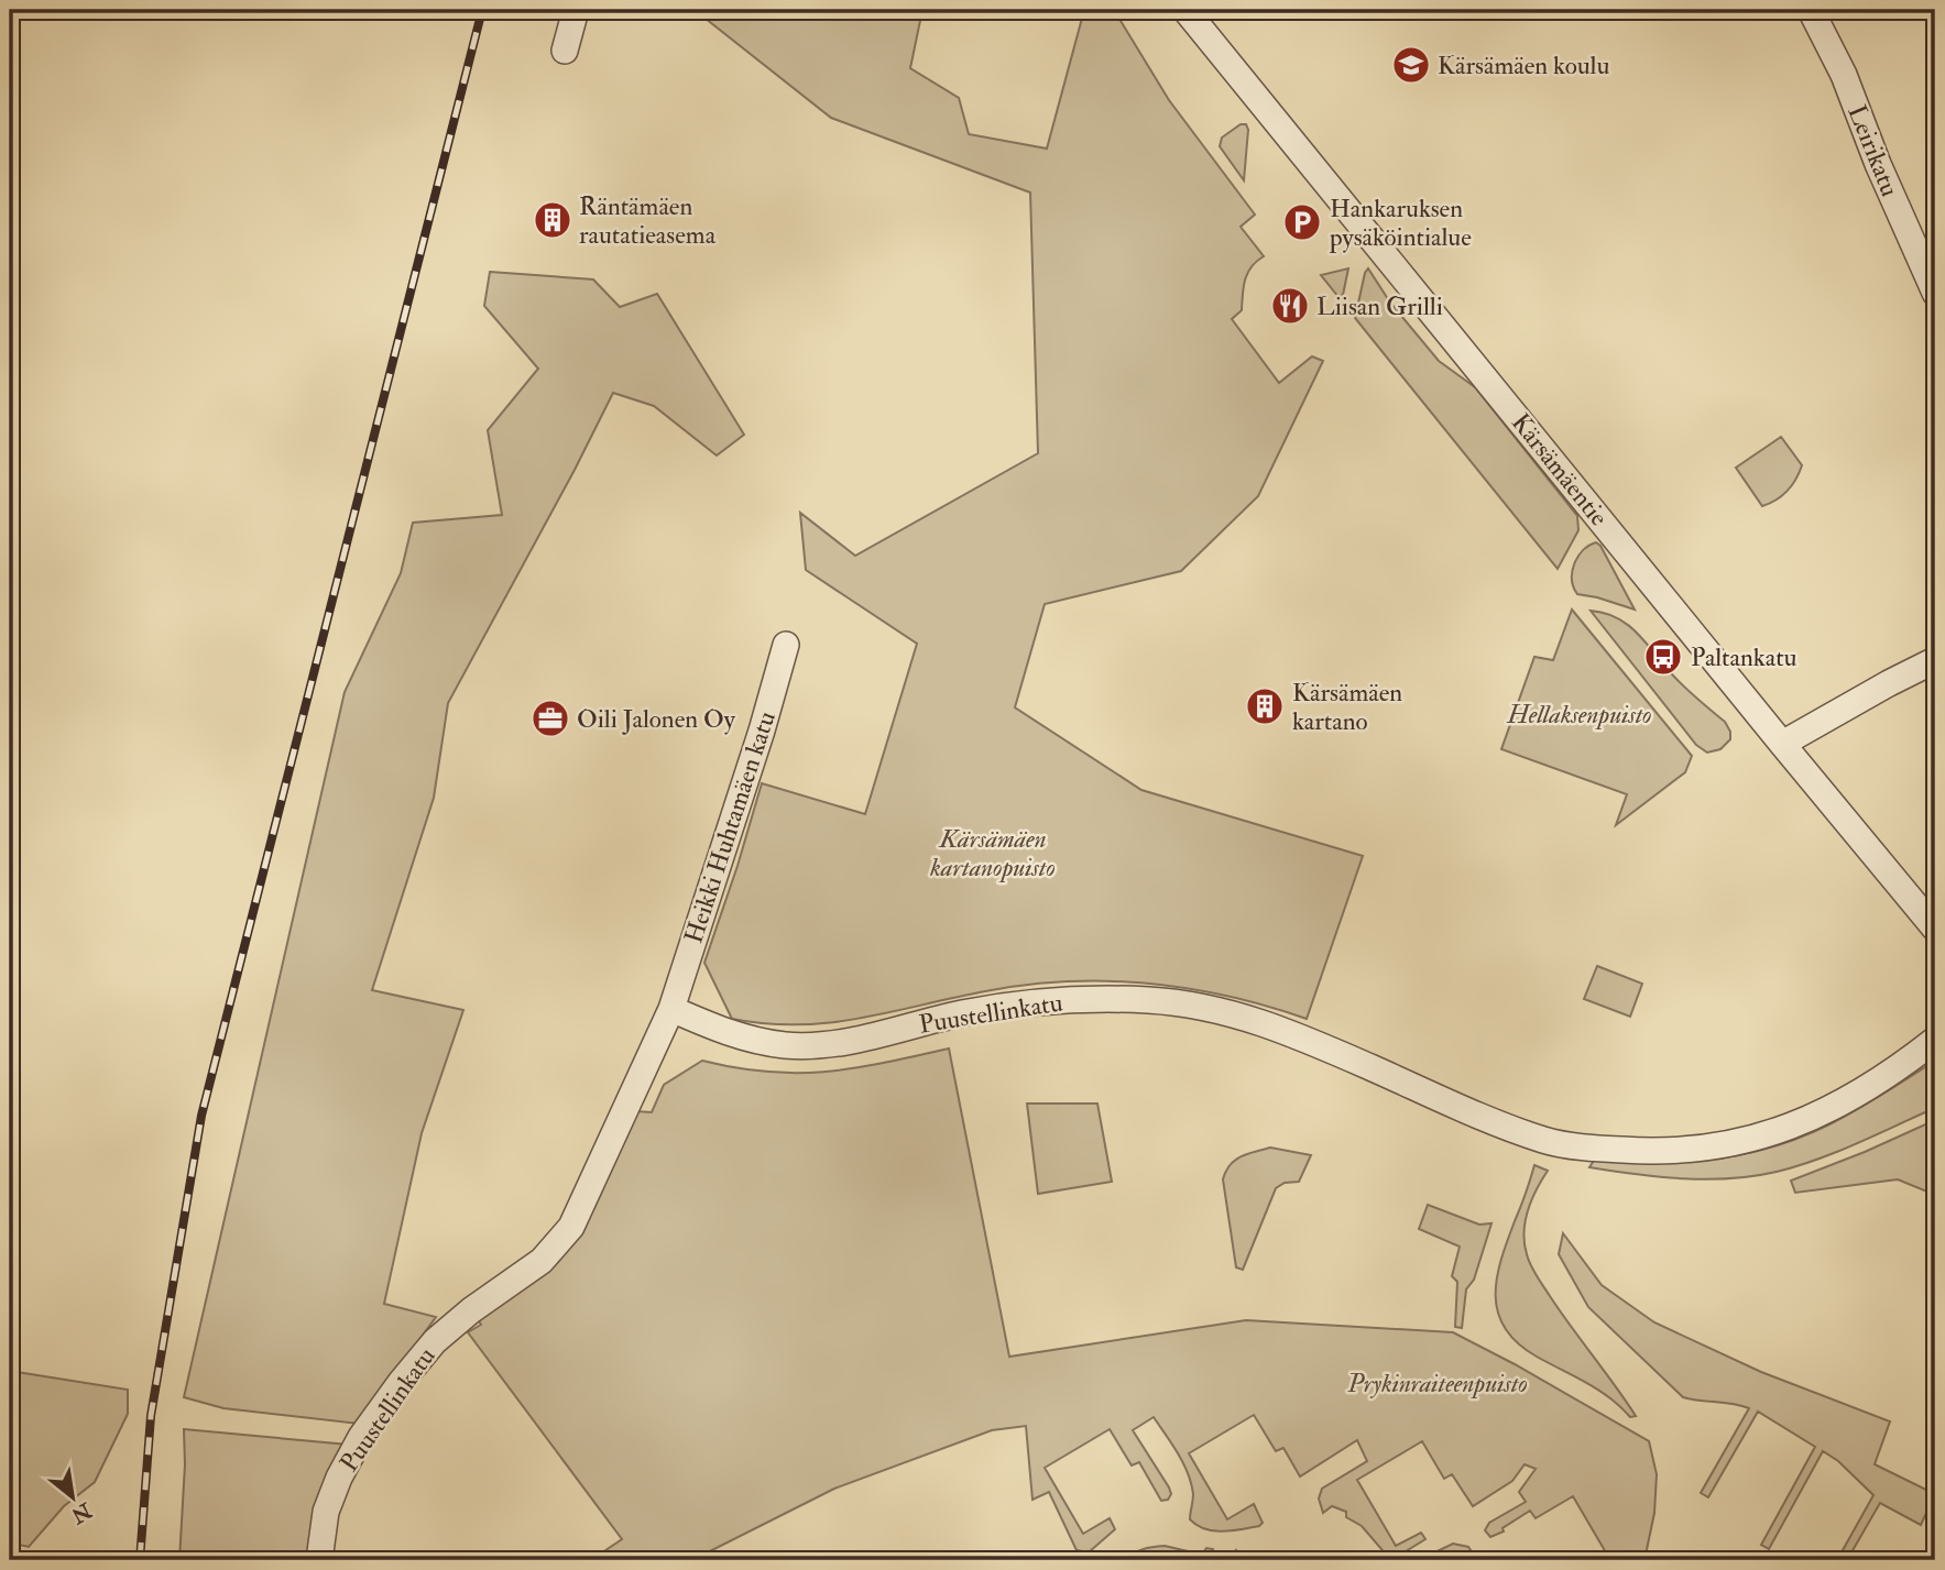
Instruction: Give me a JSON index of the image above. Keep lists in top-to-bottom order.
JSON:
{
  "streets": {
    "street": [
      "Leirikatu",
      "Kärsämäentie",
      "Heikki Huhtamäen katu",
      "Puustellinkatu"
    ]
  },
  "crossings": [
    ["Heikki Huhtamäen katu", "Puustellinkatu"]
  ],
  "parks": ["Hellaksenpuisto", "Kärsämäen kartanopuisto", "Prykinraiteenpuisto"],
  "places": {
    "school or university": ["Kärsämäen koulu"],
    "building": ["Räntämäen rautatieasema", "Kärsämäen kartano"],
    "parking": ["Hankaruksen pysäköintialue"],
    "restaurant": ["Liisan Grilli"],
    "bus stop": ["Paltankatu"],
    "office": ["Oili Jalonen Oy"]
  },
  "north": "bottom right"
}
